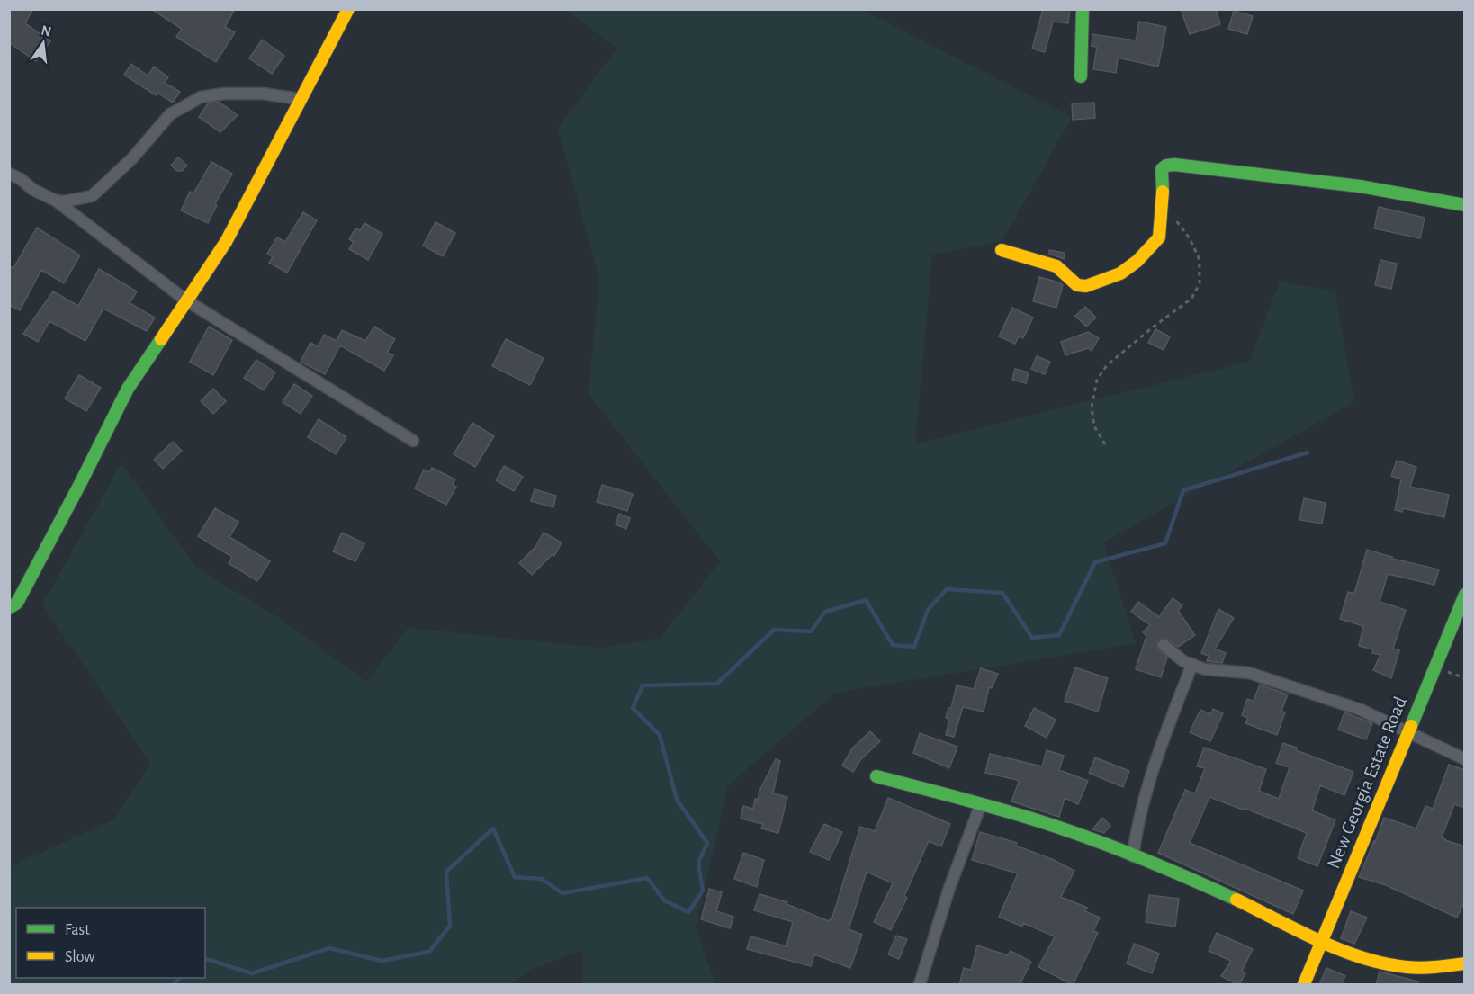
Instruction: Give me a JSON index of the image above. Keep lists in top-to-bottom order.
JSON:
{
  "streets": {
    "street": ["New Georgia Estate Road"]
  },
  "legend": ["Fast", "Slow"],
  "north": "top"
}
